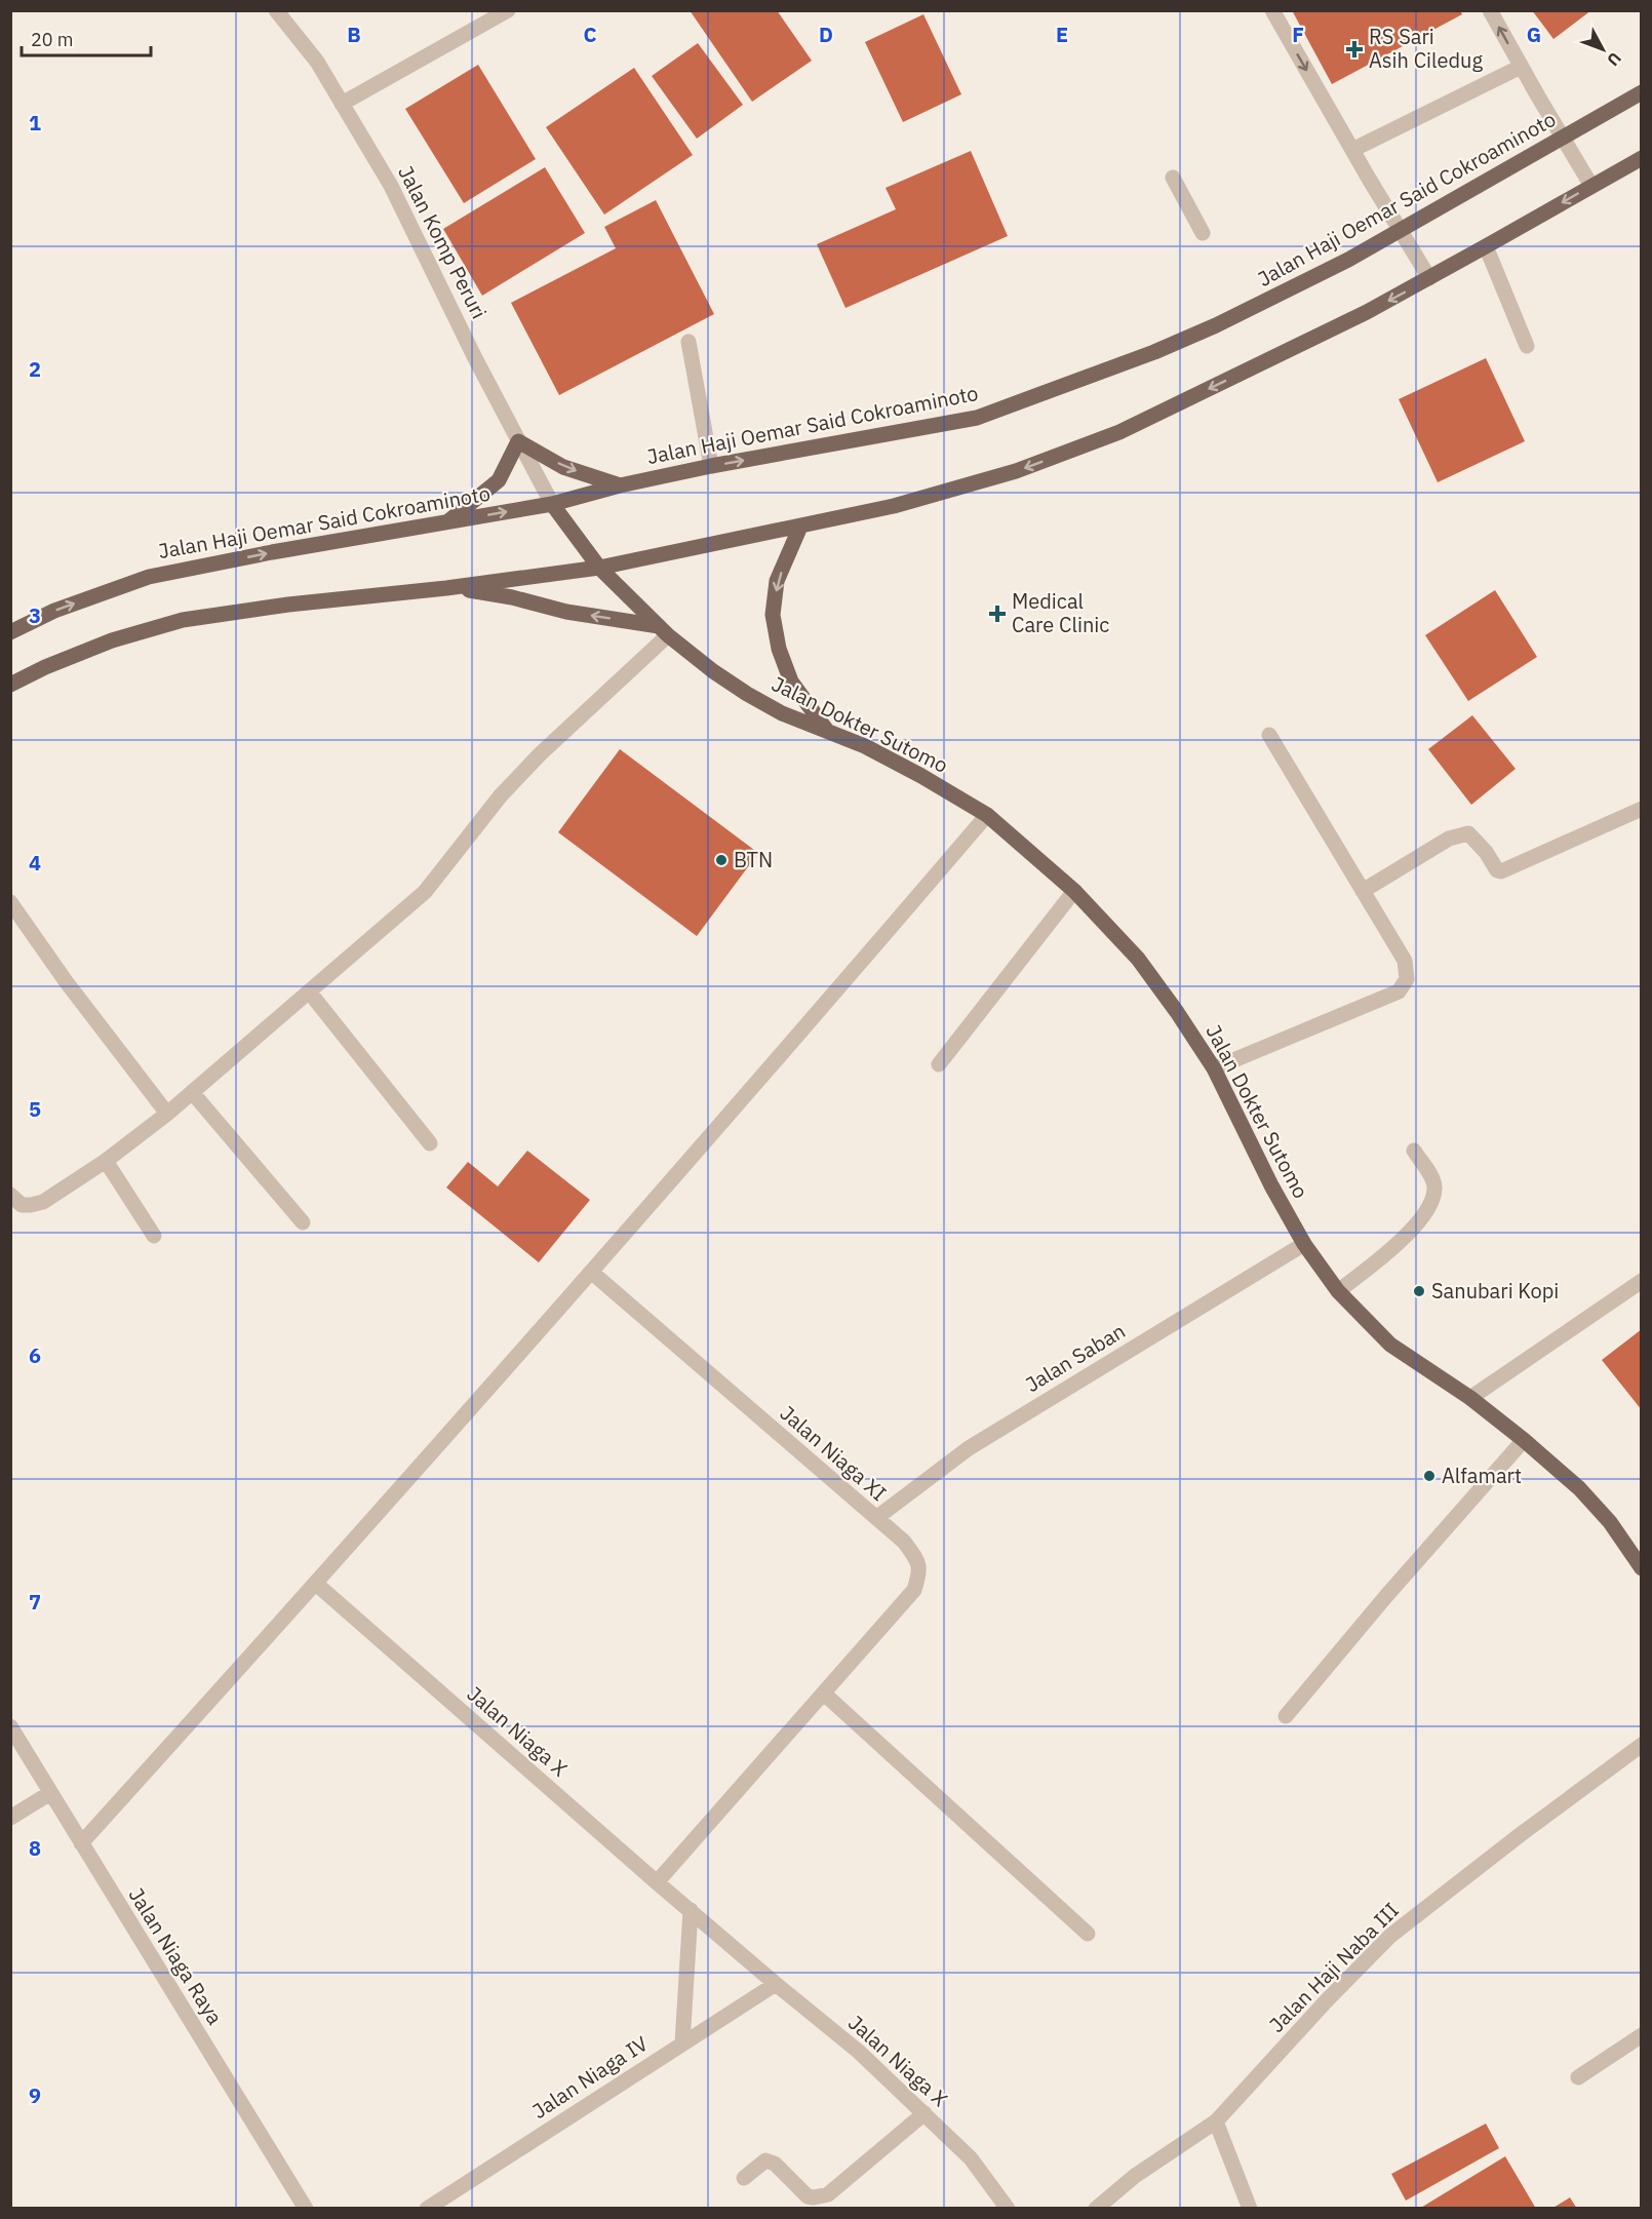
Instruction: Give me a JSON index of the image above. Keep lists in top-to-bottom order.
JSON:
{
  "streets": {
    "main road": ["Jalan Haji Oemar Said Cokroaminoto", "Jalan Dokter Sutomo"],
    "street": [
      "Jalan Komp Peruri",
      "Jalan Saban",
      "Jalan Niaga XI",
      "Jalan Niaga X",
      "Jalan Niaga Raya",
      "Jalan Haji Naba III",
      "Jalan Niaga IV"
    ]
  },
  "crossings": [
    ["Jalan Haji Oemar Said Cokroaminoto", "Jalan Komp Peruri"],
    ["Jalan Haji Oemar Said Cokroaminoto", "Jalan Dokter Sutomo"],
    ["Jalan Komp Peruri", "Jalan Dokter Sutomo"],
    ["Jalan Dokter Sutomo", "Jalan Saban"],
    ["Jalan Saban", "Jalan Niaga XI"],
    ["Jalan Niaga XI", "Jalan Niaga X"],
    ["Jalan Niaga X", "Jalan Niaga IV"]
  ],
  "places": {
    "health": ["RS Sari Asih Ciledug", "Medical Care Clinic"],
    "other": ["BTN", "Sanubari Kopi", "Alfamart"]
  },
  "scale_bar": "20 m",
  "north": "bottom right",
  "grid": {
    "columns": [
      "B",
      "C",
      "D",
      "E",
      "F",
      "G"
    ],
    "rows": [
      "1",
      "2",
      "3",
      "4",
      "5",
      "6",
      "7",
      "8",
      "9"
    ]
  }
}
